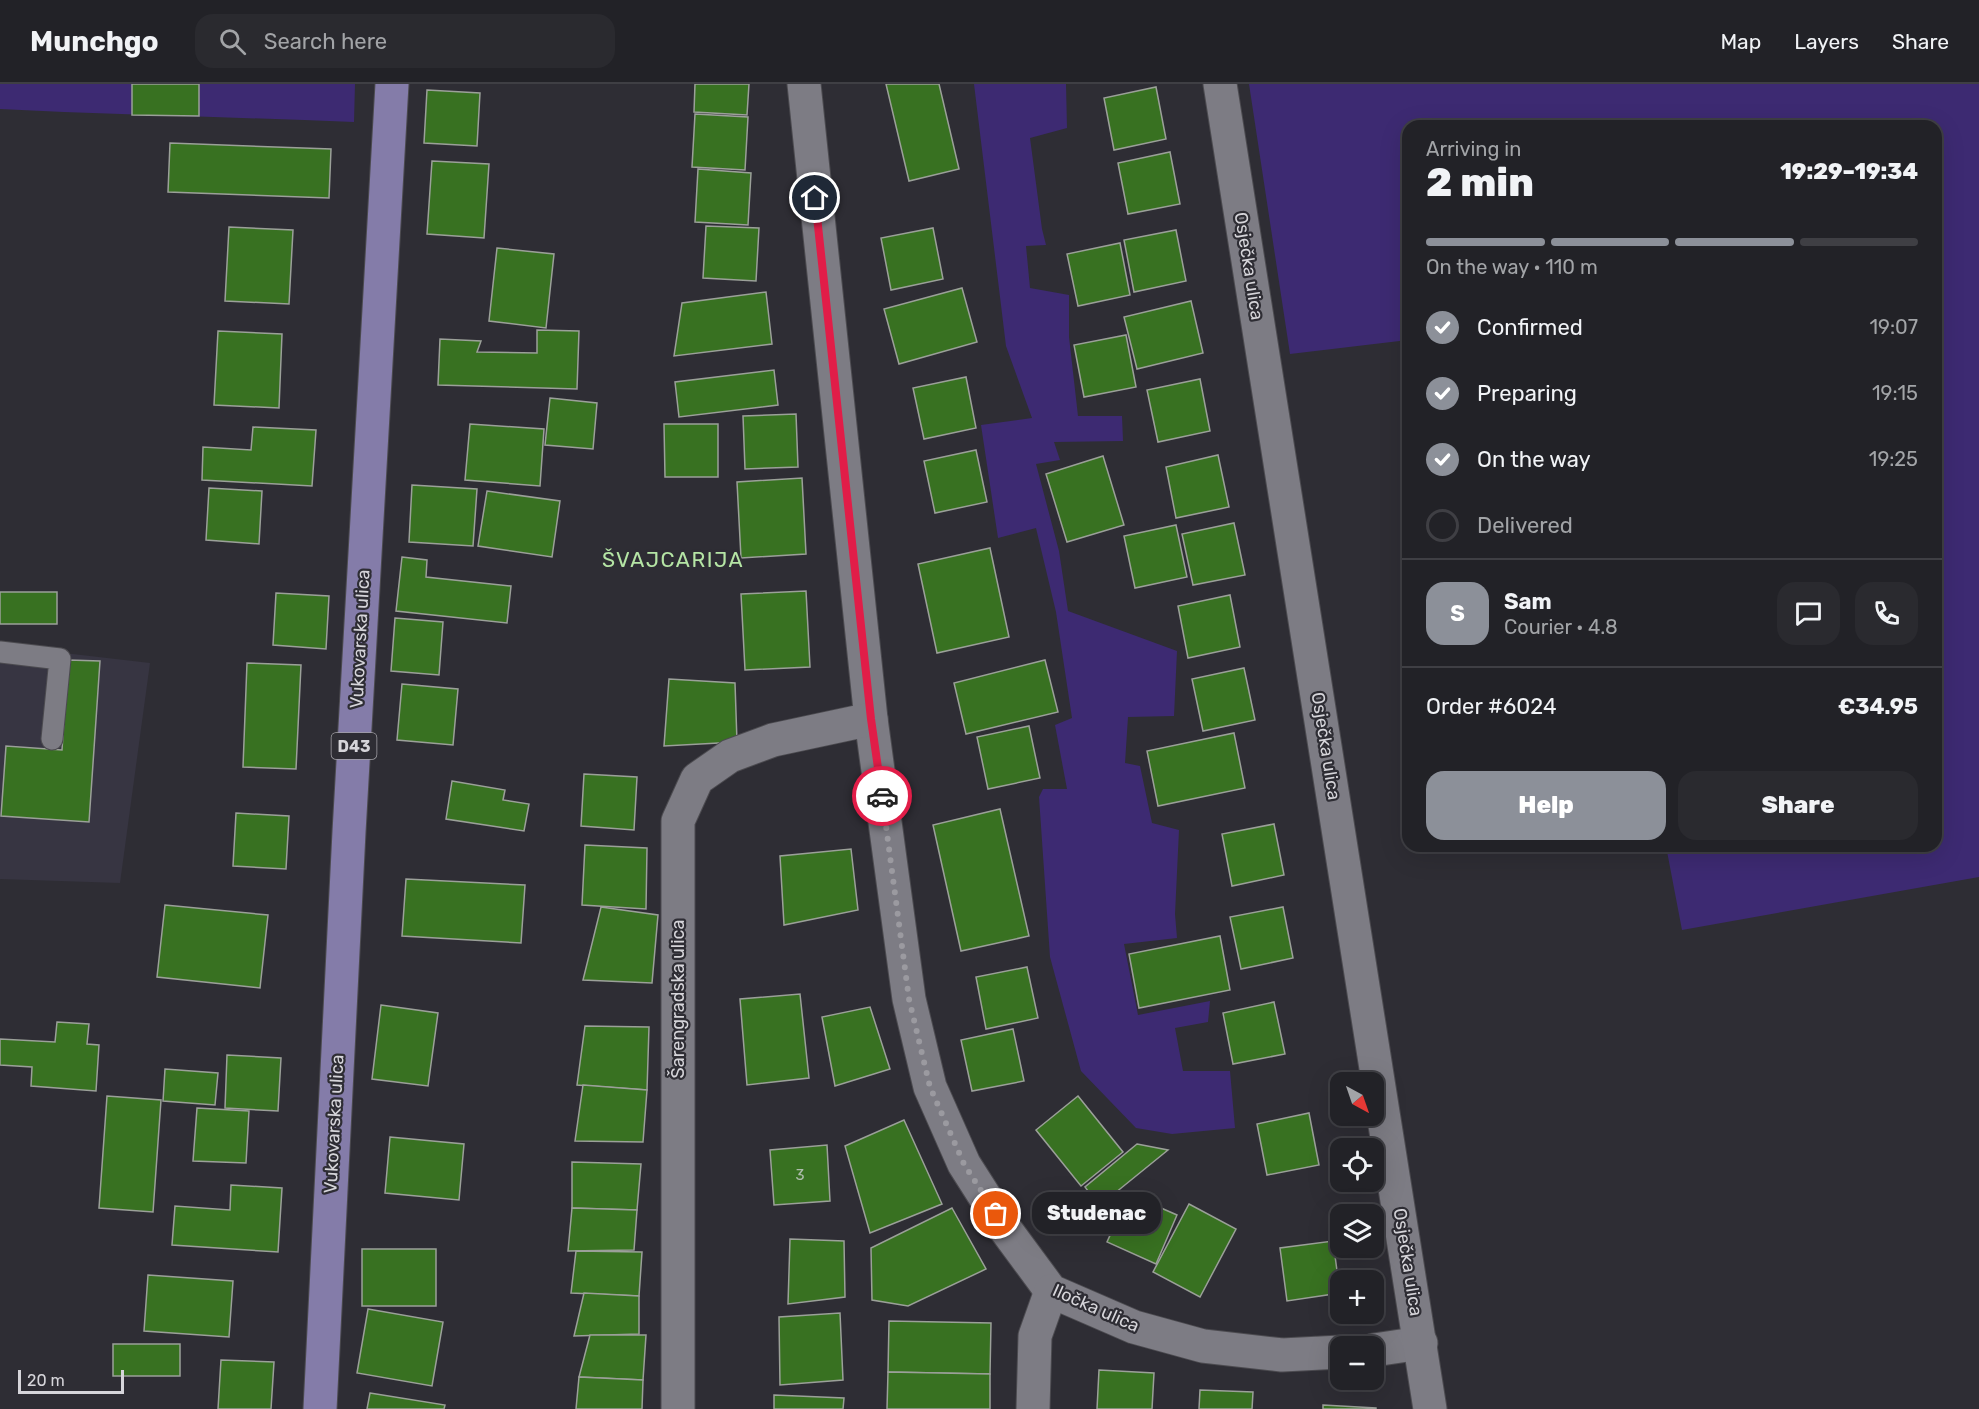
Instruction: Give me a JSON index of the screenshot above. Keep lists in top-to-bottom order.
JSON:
{
  "streets": {
    "main road": ["Vukovarska ulica", "D43"],
    "street": ["Osječka ulica", "Šarengradska ulica", "Iločka ulica"]
  },
  "crossings": [
    ["Šarengradska ulica", "Iločka ulica"]
  ],
  "districts": ["ŠVAJCARIJA"],
  "places": ["Studenac"],
  "house_numbers": ["3"],
  "scale_bar": "20 m",
  "north": "bottom right",
  "page": {
    "header": "Munchgo",
    "search": "Search here",
    "nav": ["Map", "Layers", "Share"],
    "heading": ["2 min", "Arriving in", "19:29–19:34"],
    "panel": [
      "Sam",
      "Courier · 4.8",
      "Order #6024",
      "€34.95"
    ],
    "bar": "On the way · 110 m",
    "list": [
      ["Confirmed", "19:07"],
      ["Preparing", "19:15"],
      ["On the way", "19:25"],
      "Delivered"
    ],
    "round": "S",
    "buttons": ["Help", "Share"],
    "map_buttons": ["+", "−"],
    "bubble": "Studenac",
    "scale": "20 m"
  }
}
